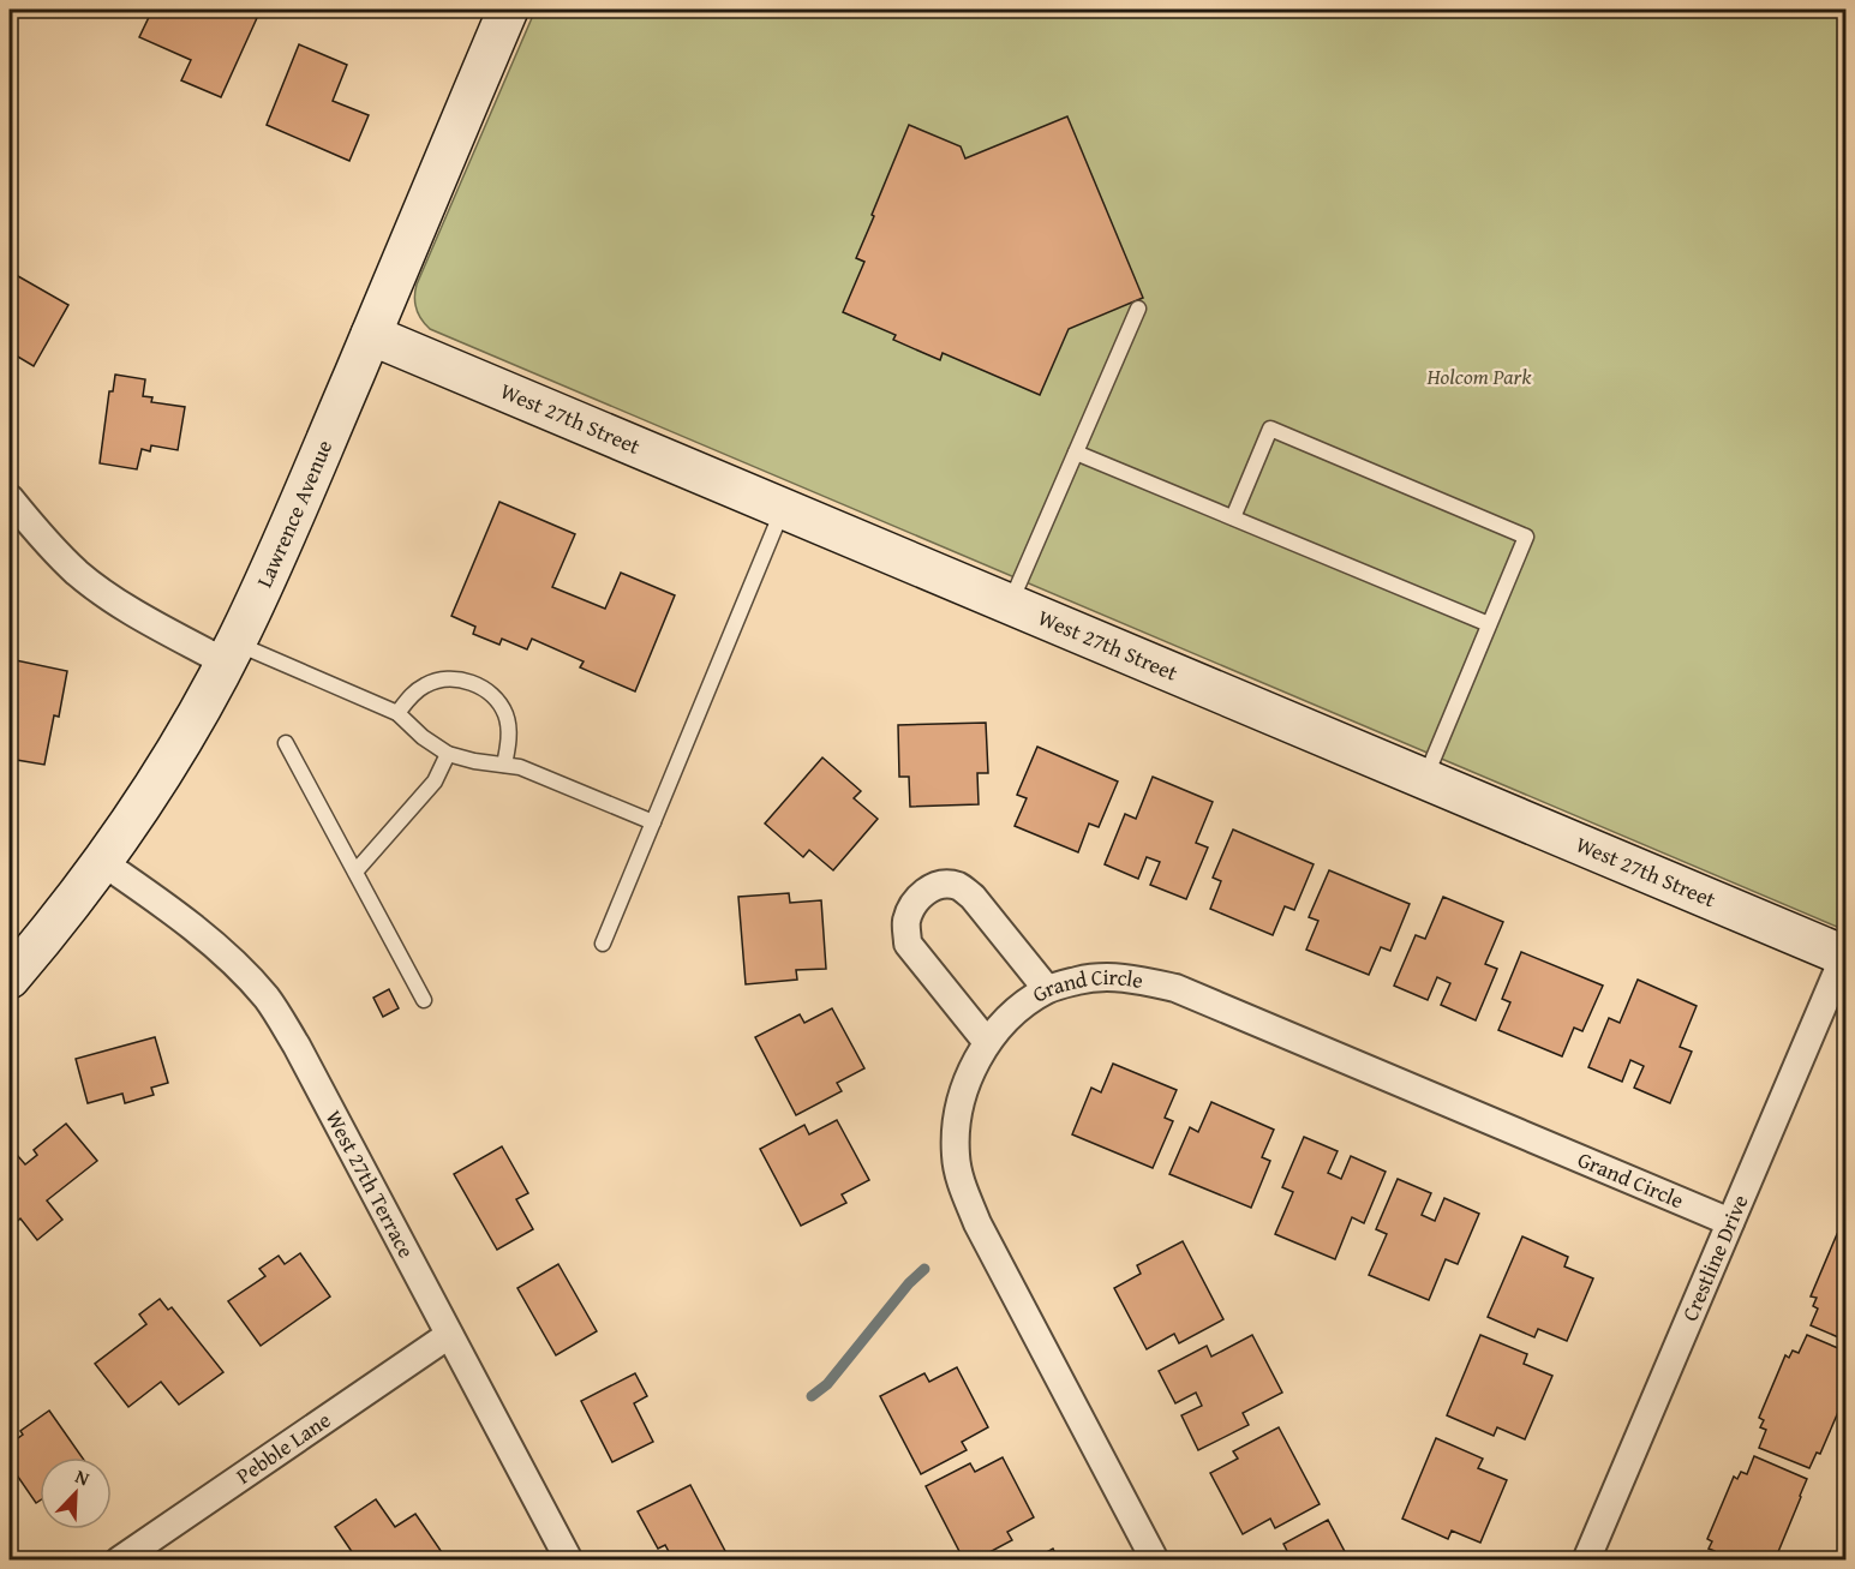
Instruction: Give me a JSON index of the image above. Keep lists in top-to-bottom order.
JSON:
{
  "streets": {
    "street": [
      "West 27th Street",
      "Lawrence Avenue",
      "Grand Circle",
      "West 27th Terrace",
      "Crestline Drive",
      "Pebble Lane"
    ]
  },
  "crossings": [
    ["West 27th Street", "Lawrence Avenue"],
    ["West 27th Street", "Crestline Drive"],
    ["Lawrence Avenue", "West 27th Terrace"],
    ["Grand Circle", "Crestline Drive"],
    ["West 27th Terrace", "Pebble Lane"]
  ],
  "parks": ["Holcom Park"],
  "north": "top right"
}
